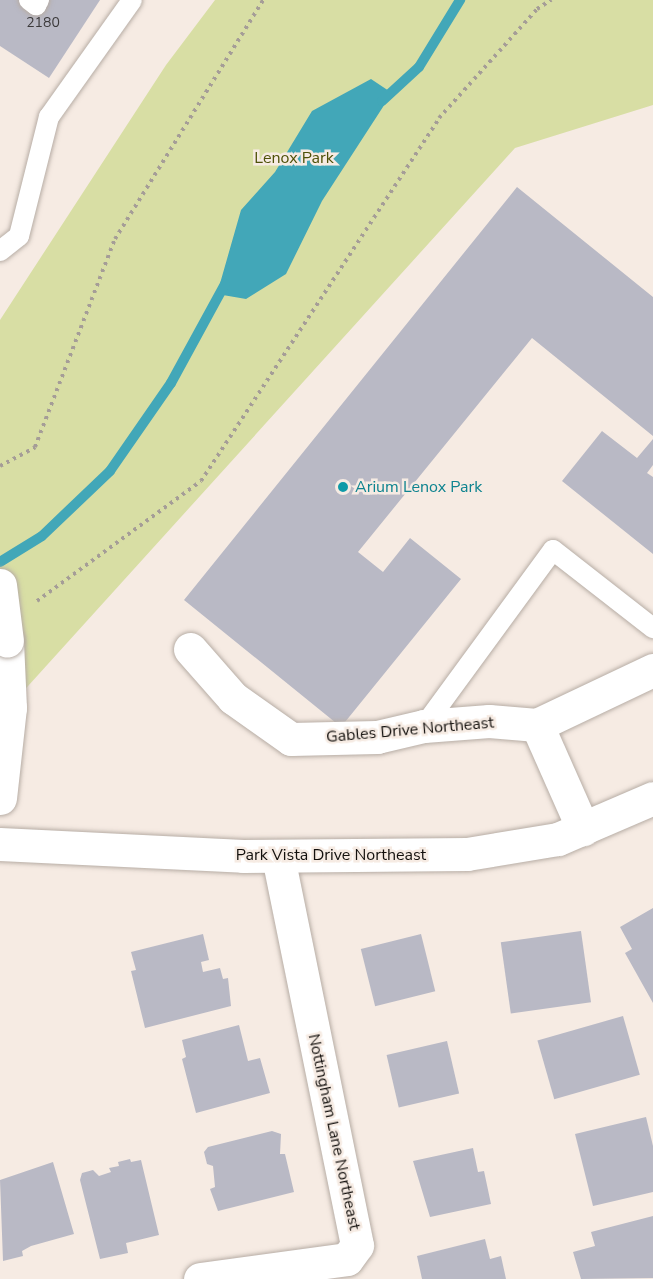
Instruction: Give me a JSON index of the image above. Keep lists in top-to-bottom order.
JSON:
{
  "streets": {
    "street": ["Gables Drive Northeast", "Park Vista Drive Northeast", "Nottingham Lane Northeast"]
  },
  "crossings": [
    ["Park Vista Drive Northeast", "Nottingham Lane Northeast"]
  ],
  "parks": ["Lenox Park"],
  "places": ["Arium Lenox Park"],
  "house_numbers": ["2180"]
}
